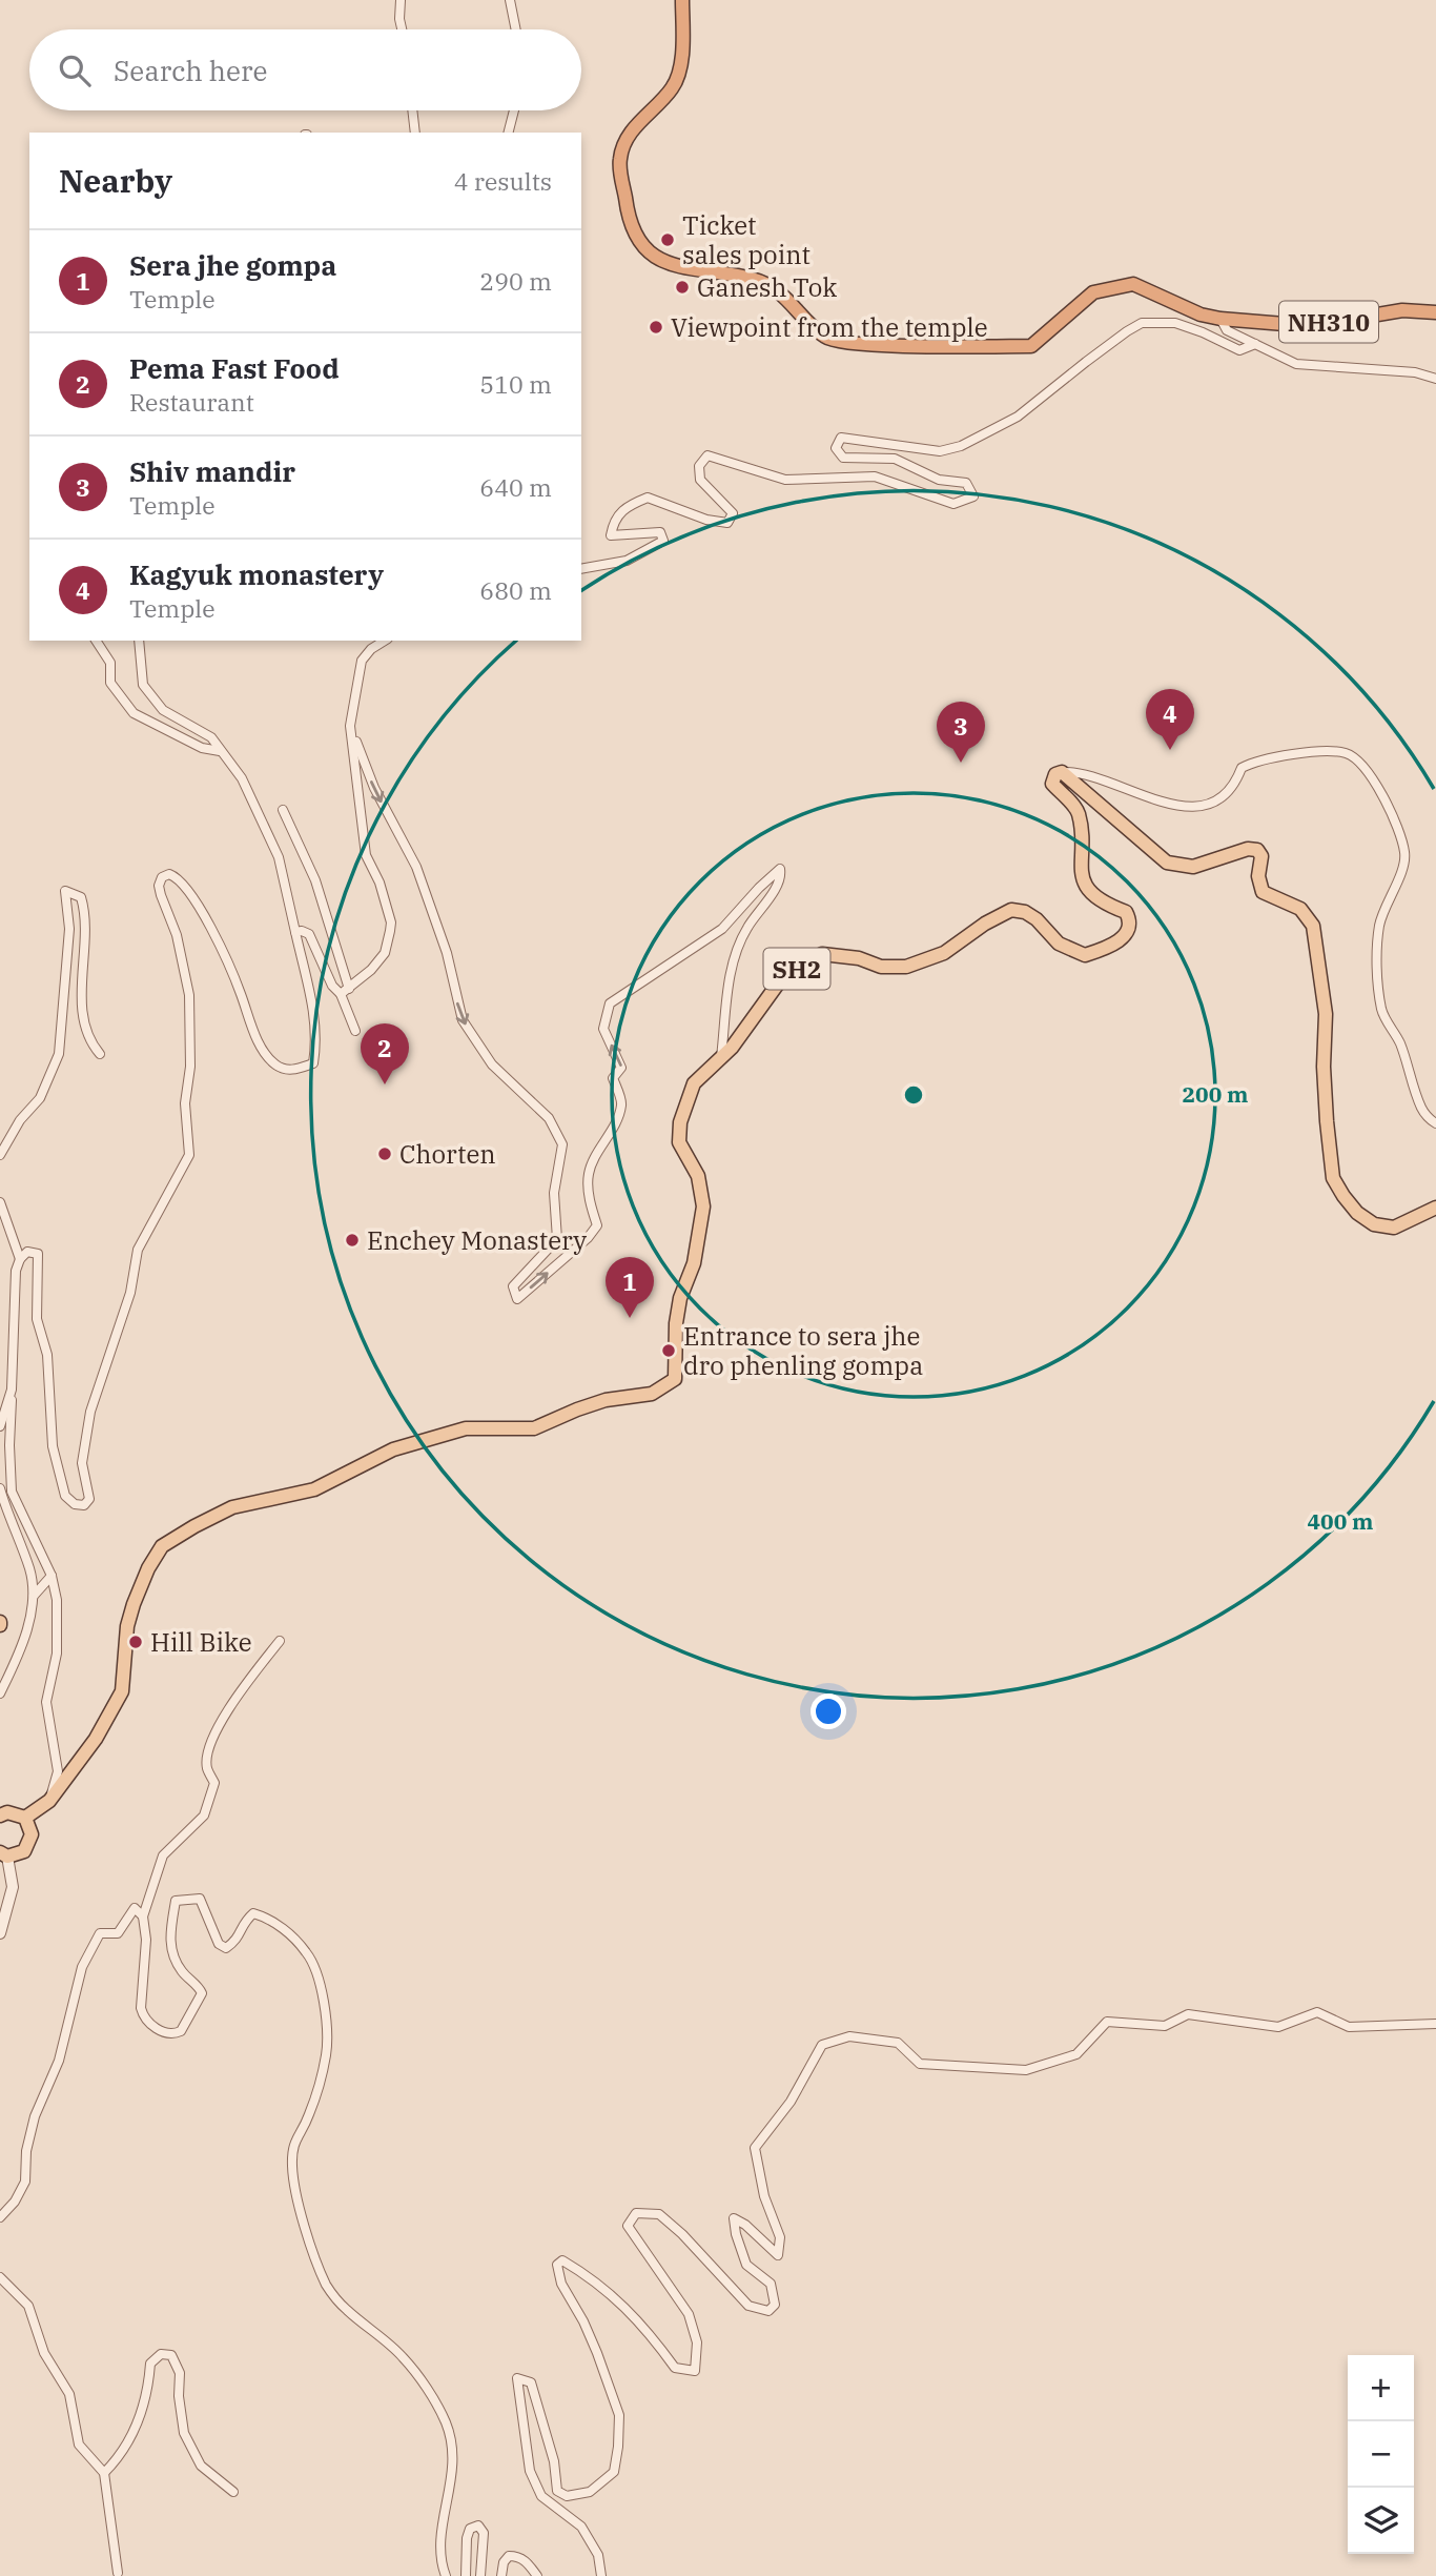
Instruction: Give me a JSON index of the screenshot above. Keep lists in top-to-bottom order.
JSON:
{
  "streets": {
    "highway": ["NH310"],
    "main road": ["SH2"]
  },
  "places": [
    "Ticket sales point",
    "Ganesh Tok",
    "Viewpoint from the temple",
    "Chorten",
    "Enchey Monastery",
    "Entrance to sera jhe dro phenling gompa",
    "Hill Bike"
  ],
  "page": {
    "search": "Search here",
    "heading": ["Nearby", "4 results"],
    "list": [
      {
        "mark": "1",
        "name": "Sera jhe gompa",
        "note": "Temple",
        "value": "290 m"
      },
      {
        "mark": "2",
        "name": "Pema Fast Food",
        "note": "Restaurant",
        "value": "510 m"
      },
      {
        "mark": "3",
        "name": "Shiv mandir",
        "note": "Temple",
        "value": "640 m"
      },
      {
        "mark": "4",
        "name": "Kagyuk monastery",
        "note": "Temple",
        "value": "680 m"
      }
    ],
    "pins": [
      "4",
      "3",
      "2",
      "1"
    ],
    "map_buttons": ["+", "−"]
  },
  "rings": ["200 m", "400 m"]
}
